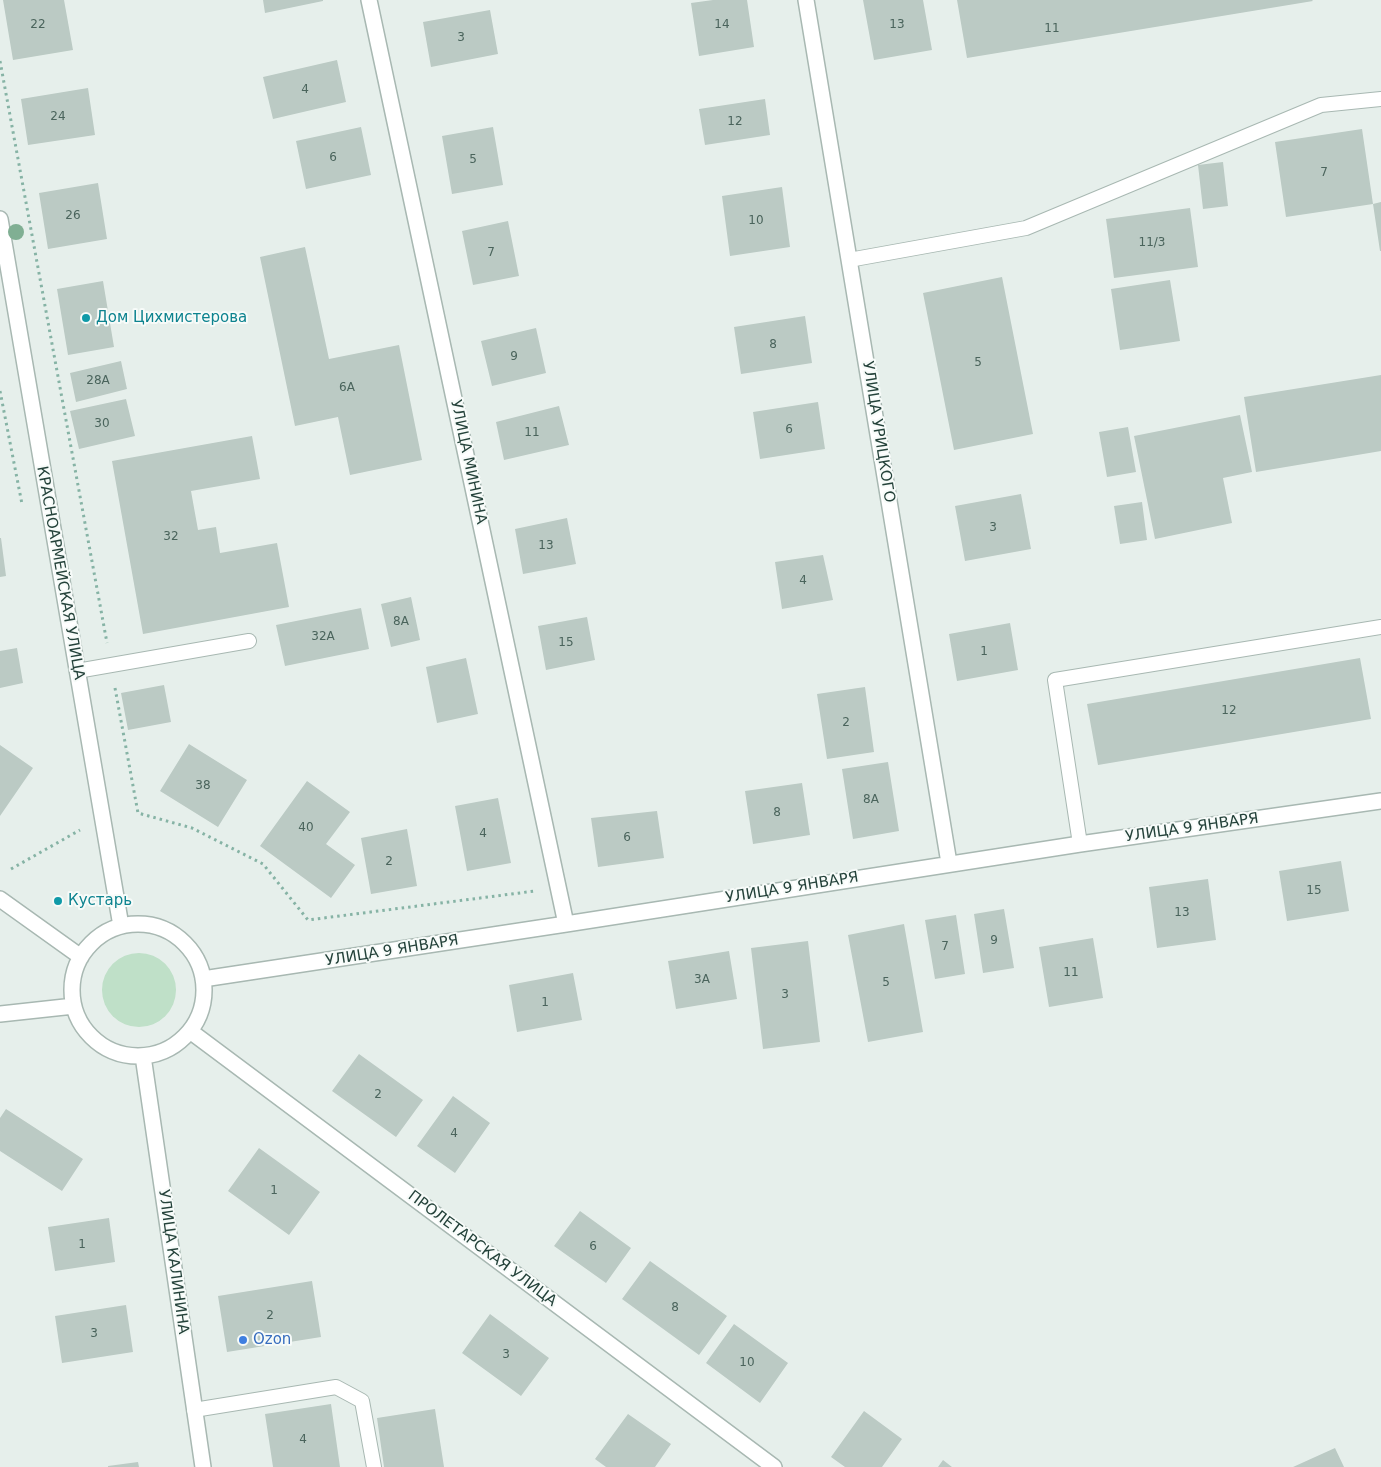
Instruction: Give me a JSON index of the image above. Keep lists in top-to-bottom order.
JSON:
{
  "streets": {
    "street": [
      "УЛИЦА УРИЦКОГО",
      "УЛИЦА МИНИНА",
      "КРАСНОАРМЕЙСКАЯ УЛИЦА",
      "УЛИЦА 9 ЯНВАРЯ",
      "ПРОЛЕТАРСКАЯ УЛИЦА",
      "УЛИЦА КАЛИНИНА"
    ]
  },
  "crossings": [
    ["УЛИЦА УРИЦКОГО", "УЛИЦА 9 ЯНВАРЯ"],
    ["УЛИЦА МИНИНА", "УЛИЦА 9 ЯНВАРЯ"],
    ["КРАСНОАРМЕЙСКАЯ УЛИЦА", "УЛИЦА 9 ЯНВАРЯ"],
    ["КРАСНОАРМЕЙСКАЯ УЛИЦА", "ПРОЛЕТАРСКАЯ УЛИЦА"],
    ["КРАСНОАРМЕЙСКАЯ УЛИЦА", "УЛИЦА КАЛИНИНА"],
    ["УЛИЦА 9 ЯНВАРЯ", "ПРОЛЕТАРСКАЯ УЛИЦА"],
    ["УЛИЦА 9 ЯНВАРЯ", "УЛИЦА КАЛИНИНА"],
    ["ПРОЛЕТАРСКАЯ УЛИЦА", "УЛИЦА КАЛИНИНА"]
  ],
  "places": ["Дом Цихмистерова", "Кустарь", "Ozon"],
  "house_numbers": [
    "22",
    "14",
    "13",
    "11",
    "3",
    "4",
    "24",
    "12",
    "6",
    "5",
    "7",
    "26",
    "10",
    "11/3",
    "7",
    "8",
    "9",
    "5",
    "28А",
    "6А",
    "30",
    "6",
    "11",
    "3",
    "32",
    "13",
    "4",
    "8А",
    "32А",
    "15",
    "1",
    "12",
    "2",
    "38",
    "8А",
    "8",
    "40",
    "4",
    "6",
    "2",
    "15",
    "13",
    "9",
    "7",
    "11",
    "3А",
    "5",
    "3",
    "1",
    "2",
    "4",
    "1",
    "1",
    "6",
    "8",
    "2",
    "3",
    "3",
    "10",
    "4"
  ]
}
